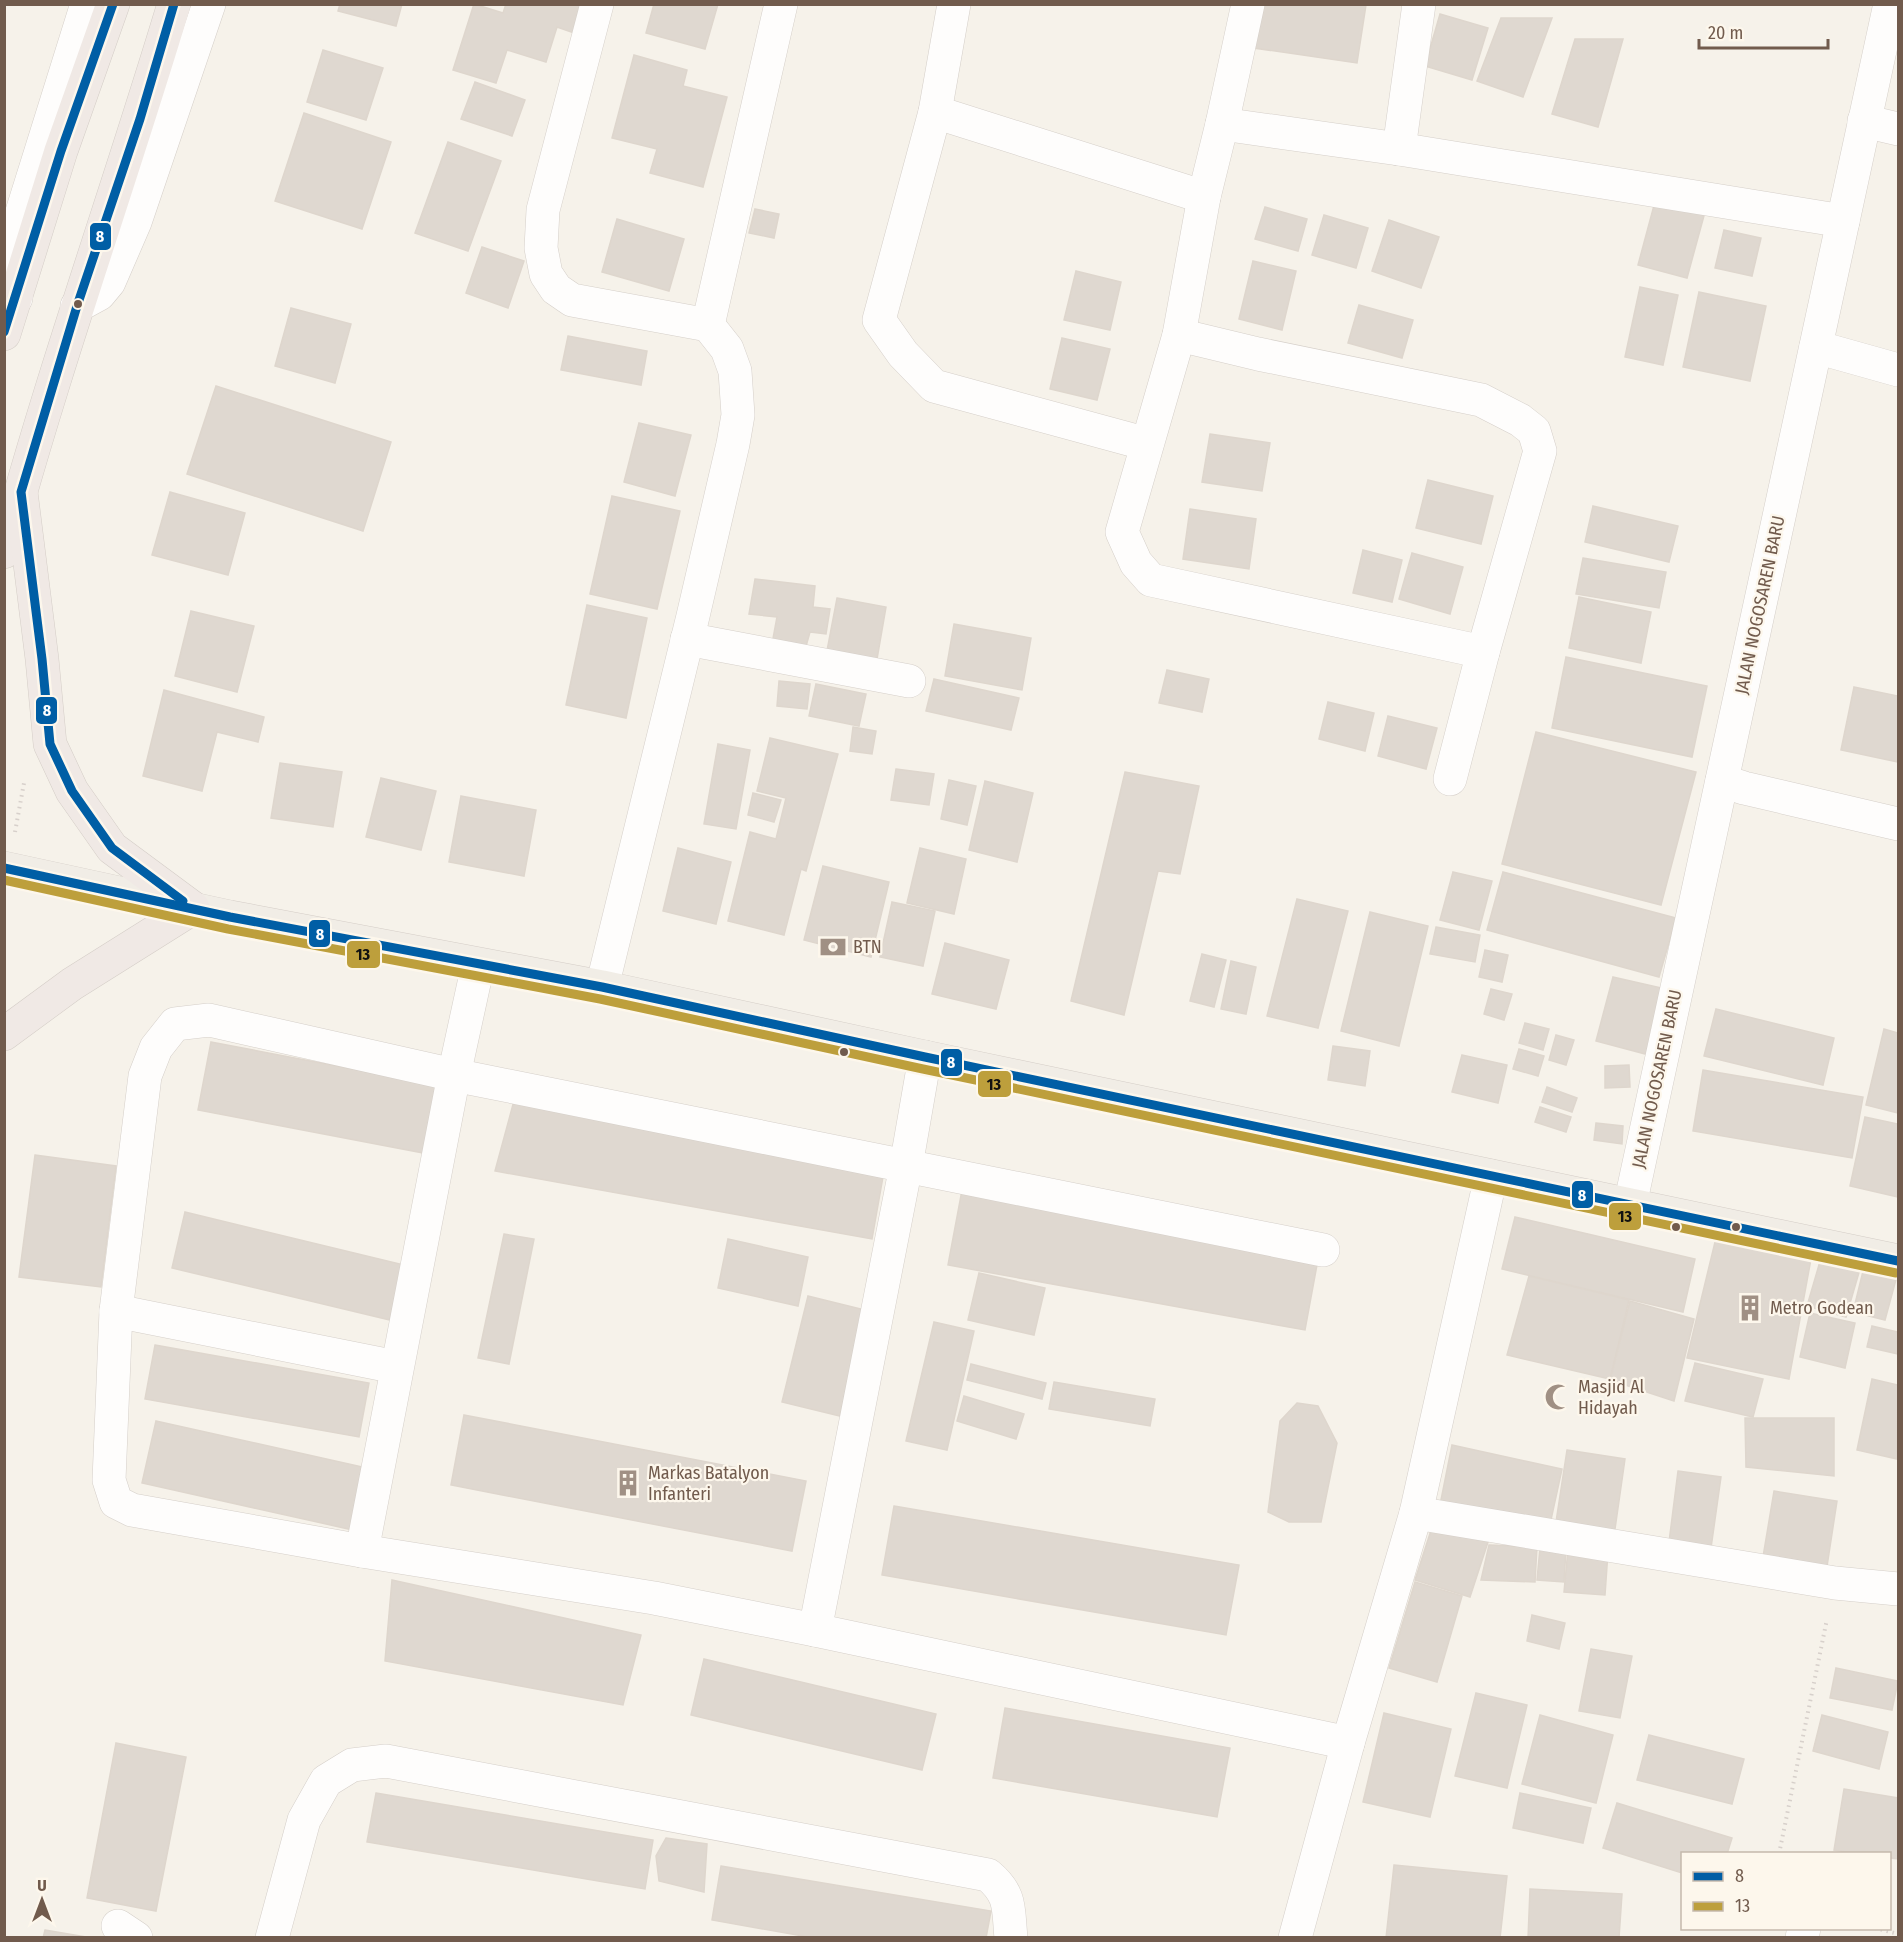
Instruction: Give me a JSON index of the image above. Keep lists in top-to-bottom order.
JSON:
{
  "streets": {
    "street": ["JALAN NOGOSAREN BARU"]
  },
  "places": {
    "bank": ["BTN"],
    "building": ["Metro Godean", "Markas Batalyon Infanteri"],
    "mosque": ["Masjid Al Hidayah"]
  },
  "lines": ["transit line 8", "transit line 13"],
  "legend": ["8", "13"],
  "scale_bar": "20 m",
  "north": "top"
}
